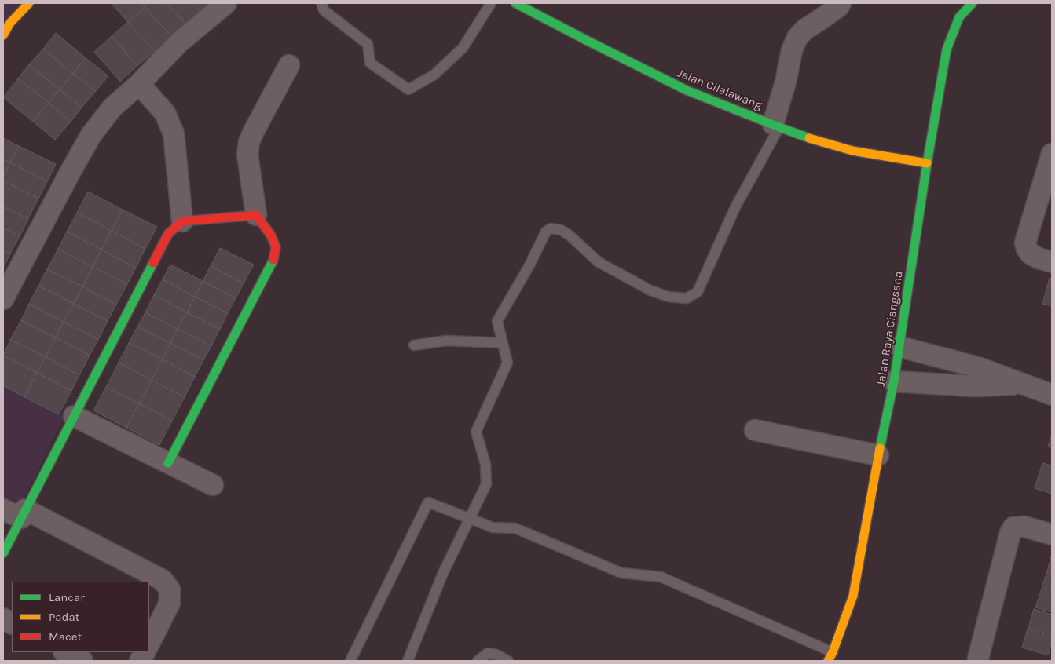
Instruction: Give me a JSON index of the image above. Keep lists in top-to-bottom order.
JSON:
{
  "streets": {
    "street": ["Jalan Cilalawang", "Jalan Raya Ciangsana"]
  },
  "crossings": [
    ["Jalan Cilalawang", "Jalan Raya Ciangsana"]
  ],
  "legend": ["Lancar", "Padat", "Macet"]
}
